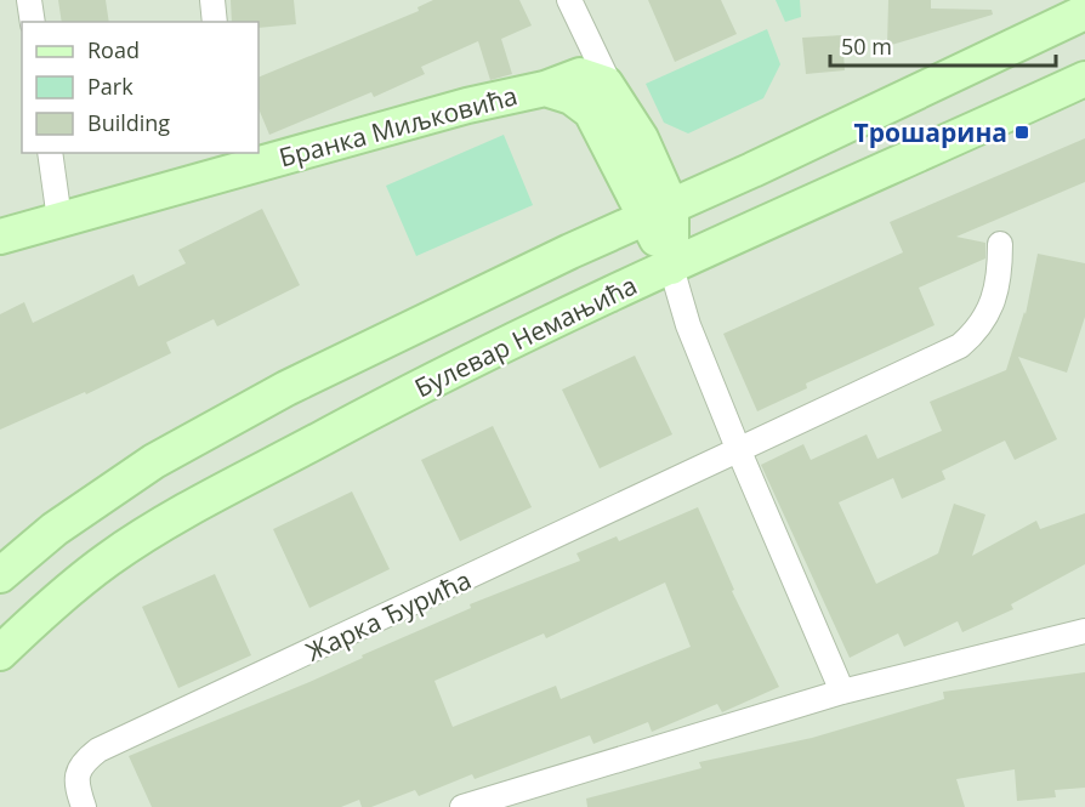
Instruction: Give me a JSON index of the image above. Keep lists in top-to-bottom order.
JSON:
{
  "streets": {
    "street": ["Бранка Миљковића", "Булевар Немањића", "Жарка Ђурића"]
  },
  "crossings": [
    ["Бранка Миљковића", "Булевар Немањића"]
  ],
  "places": {
    "transit": ["Трошарина"]
  },
  "legend": ["Road", "Park", "Building"],
  "scale_bar": "50 m"
}
